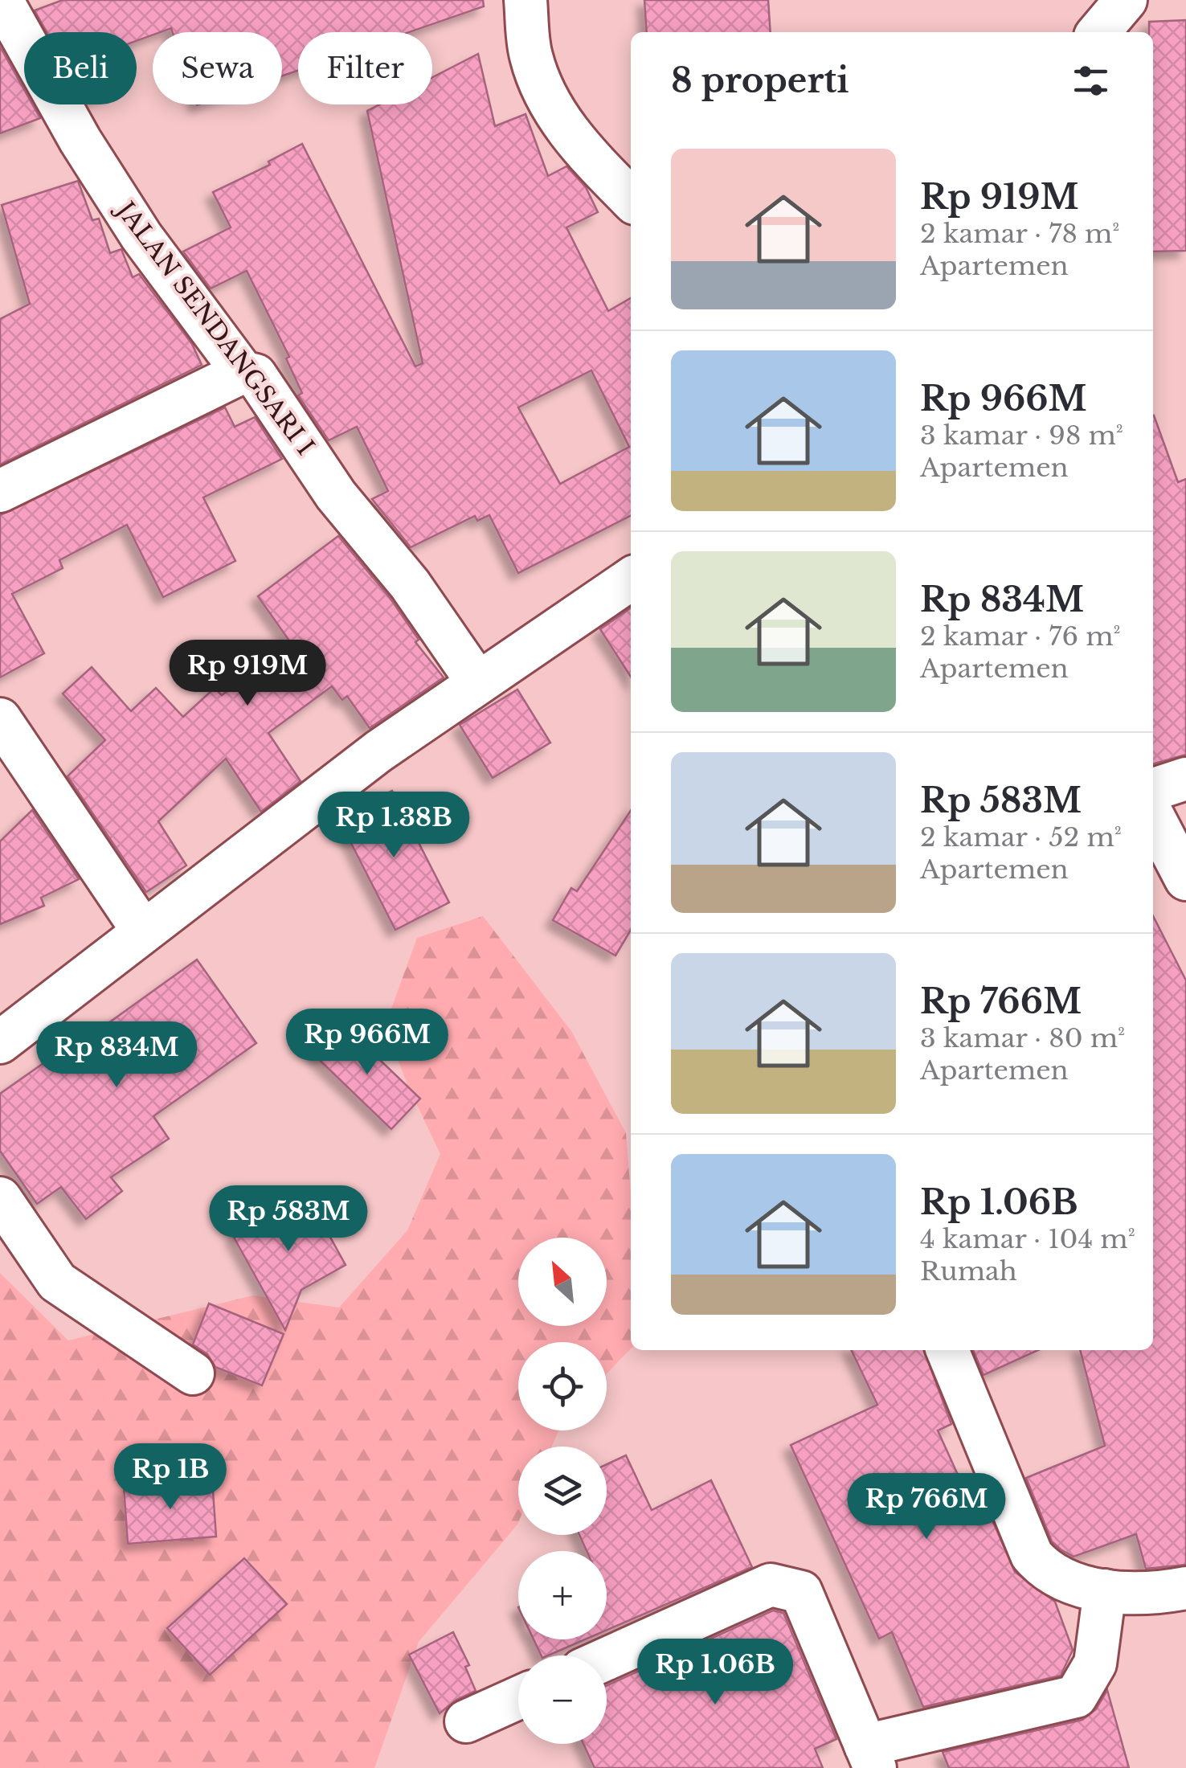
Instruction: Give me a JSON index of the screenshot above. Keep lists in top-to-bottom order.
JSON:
{
  "streets": {
    "street": ["JALAN SENDANGSARI I"]
  },
  "north": "top left",
  "page": {
    "chip": ["Beli", "Sewa", "Filter"],
    "heading": "8 properti",
    "list": [
      {
        "name": "Rp 919M",
        "note": "2 kamar · 78 m² · Apartemen"
      },
      {
        "name": "Rp 966M",
        "note": "3 kamar · 98 m² · Apartemen"
      },
      {
        "name": "Rp 834M",
        "note": "2 kamar · 76 m² · Apartemen"
      },
      {
        "name": "Rp 583M",
        "note": "2 kamar · 52 m² · Apartemen"
      },
      {
        "name": "Rp 766M",
        "note": "3 kamar · 80 m² · Apartemen"
      },
      {
        "name": "Rp 1.06B",
        "note": "4 kamar · 104 m² · Rumah"
      }
    ],
    "price": [
      "Rp 919M",
      "Rp 1.38B",
      "Rp 966M",
      "Rp 834M",
      "Rp 583M",
      "Rp 1B",
      "Rp 766M",
      "Rp 1.06B"
    ],
    "map_buttons": ["+", "−"]
  }
}
